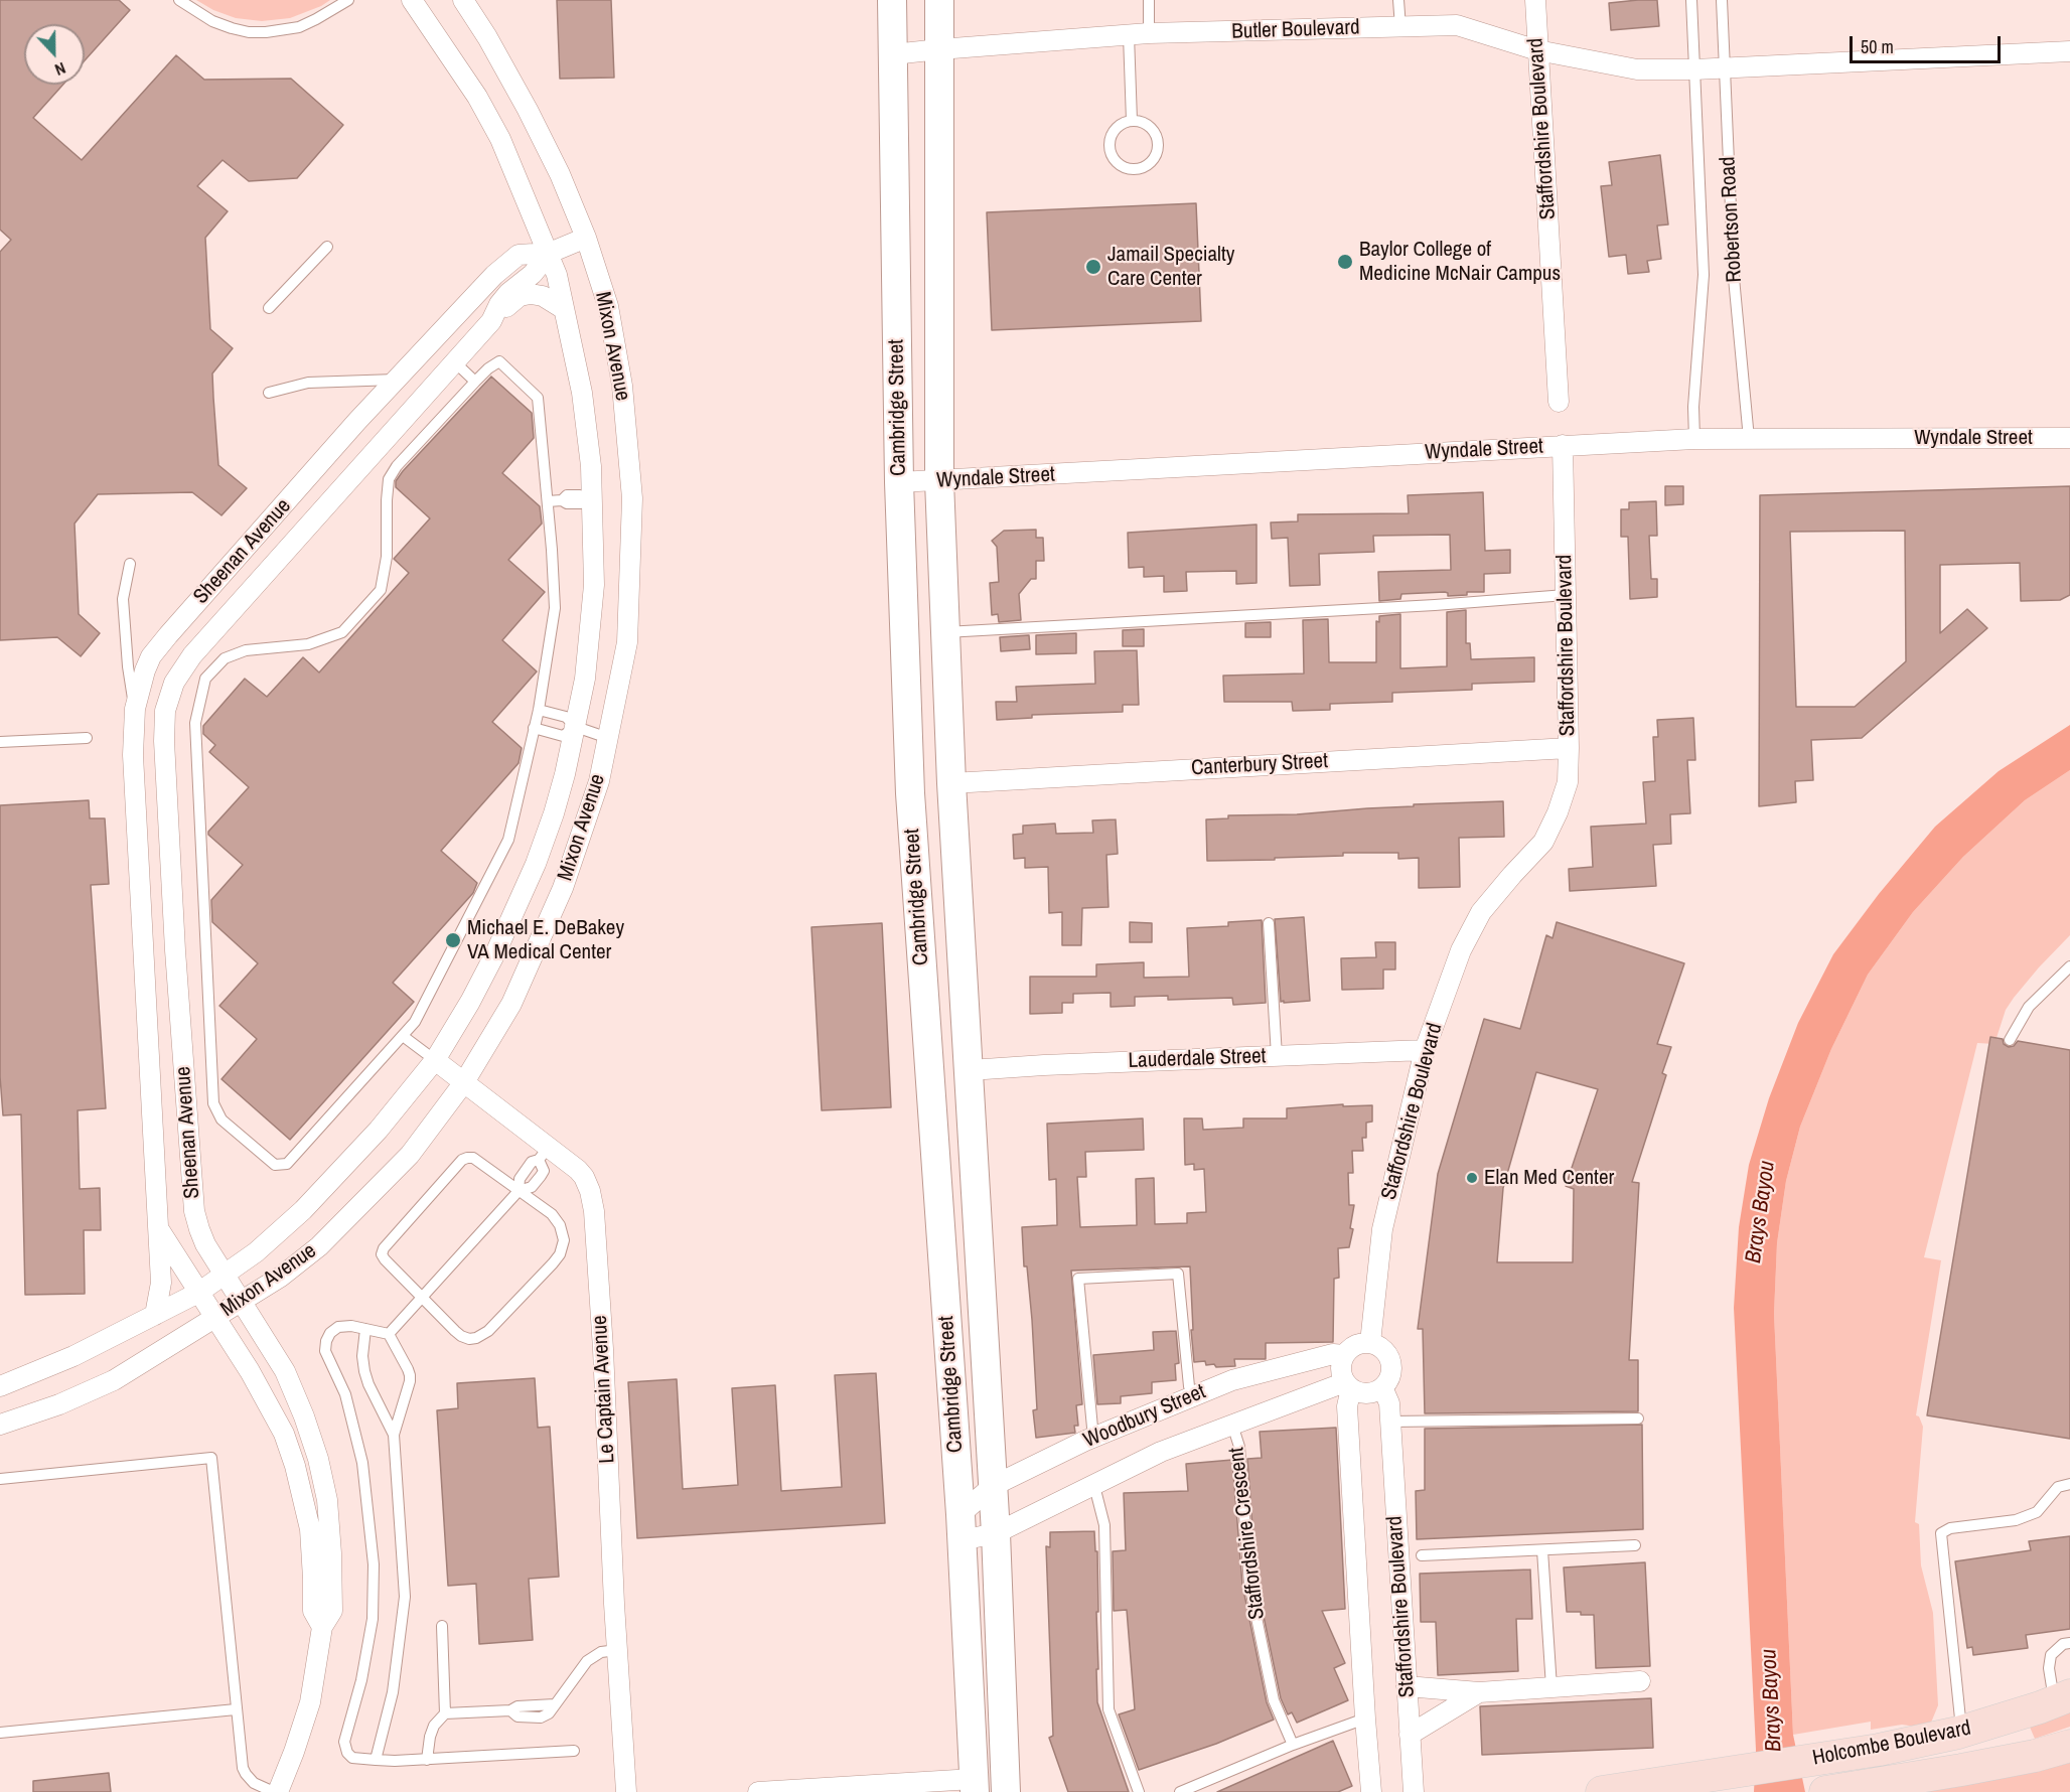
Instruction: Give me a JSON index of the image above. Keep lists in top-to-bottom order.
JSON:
{
  "streets": {
    "main road": ["Holcombe Boulevard"],
    "street": [
      "Butler Boulevard",
      "Staffordshire Boulevard",
      "Mixon Avenue",
      "Cambridge Street",
      "Wyndale Street",
      "Sheenan Avenue",
      "Canterbury Street",
      "Lauderdale Street",
      "Le Captain Avenue",
      "Woodbury Street"
    ],
    "lane": ["Robertson Road", "Staffordshire Crescent"]
  },
  "crossings": [
    ["Butler Boulevard", "Staffordshire Boulevard"],
    ["Butler Boulevard", "Robertson Road"],
    ["Butler Boulevard", "Cambridge Street"],
    ["Staffordshire Boulevard", "Wyndale Street"],
    ["Staffordshire Boulevard", "Canterbury Street"],
    ["Staffordshire Boulevard", "Lauderdale Street"],
    ["Staffordshire Boulevard", "Woodbury Street"],
    ["Robertson Road", "Wyndale Street"],
    ["Mixon Avenue", "Sheenan Avenue"],
    ["Mixon Avenue", "Le Captain Avenue"],
    ["Cambridge Street", "Wyndale Street"],
    ["Cambridge Street", "Canterbury Street"],
    ["Cambridge Street", "Lauderdale Street"],
    ["Cambridge Street", "Woodbury Street"],
    ["Woodbury Street", "Staffordshire Crescent"]
  ],
  "water": ["Brays Bayou"],
  "places": [
    "Baylor College of Medicine McNair Campus",
    "Jamail Specialty Care Center",
    "Michael E. DeBakey VA Medical Center",
    "Elan Med Center"
  ],
  "scale_bar": "50 m",
  "north": "bottom"
}
